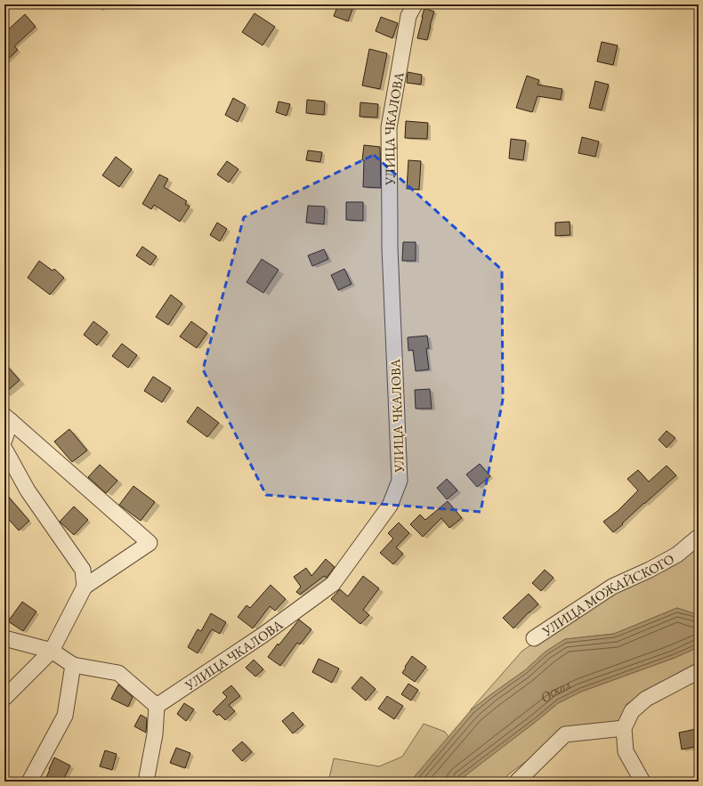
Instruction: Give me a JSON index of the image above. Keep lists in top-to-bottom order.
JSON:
{
  "streets": {
    "street": ["УЛИЦА ЧКАЛОВА", "УЛИЦА МОЖАЙСКОГО"]
  },
  "water": ["Оскол"]
}
